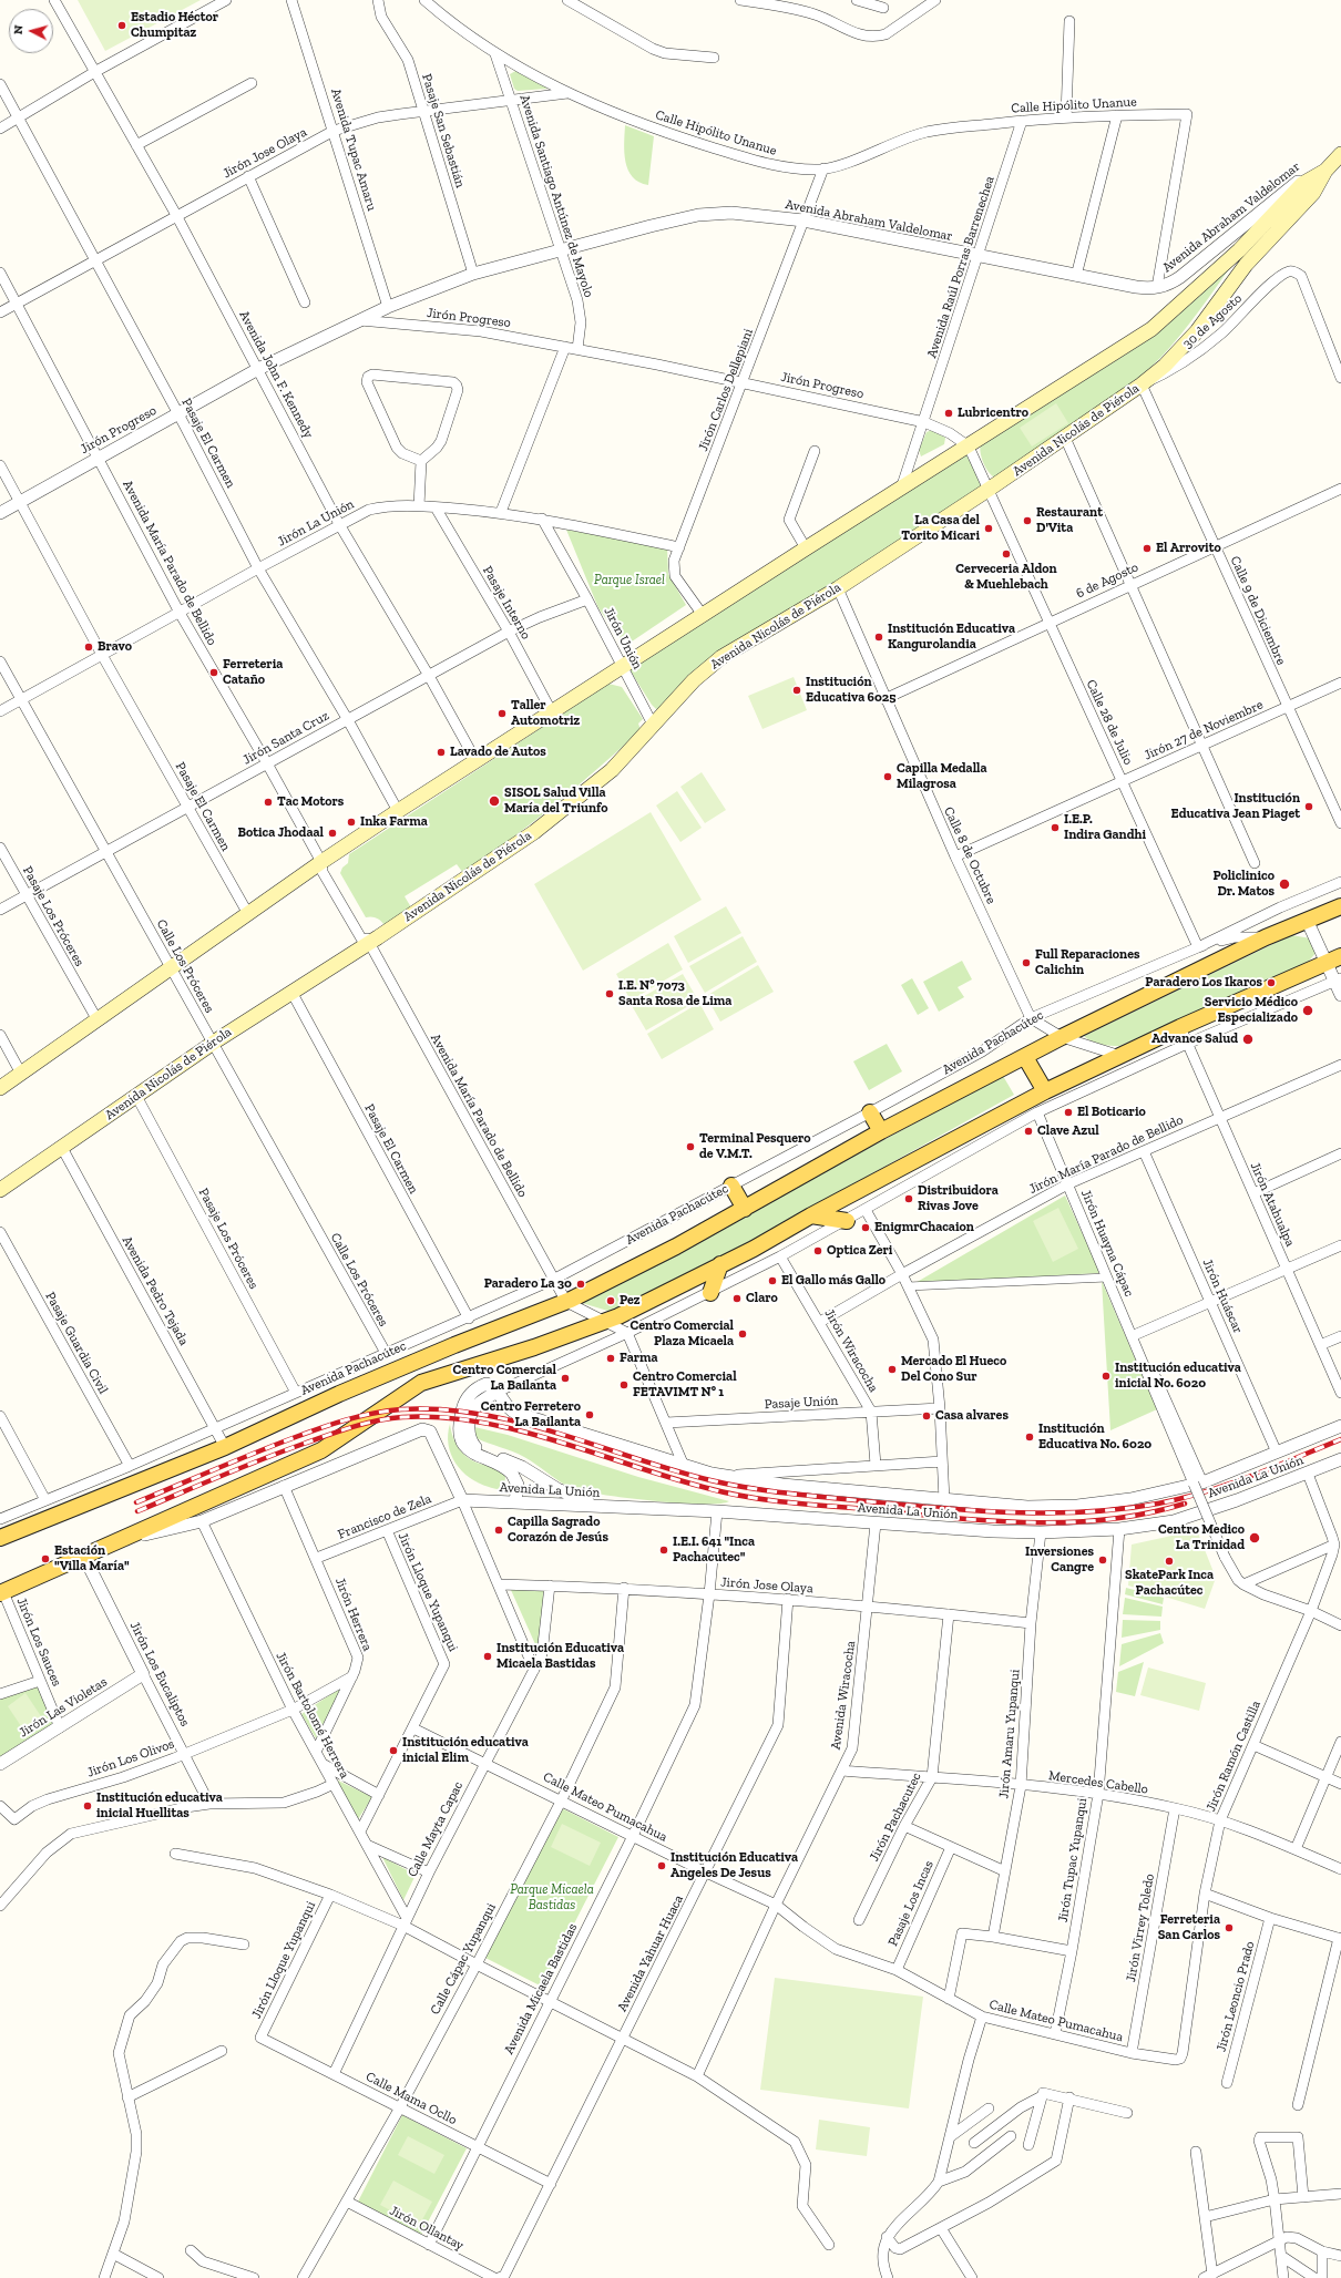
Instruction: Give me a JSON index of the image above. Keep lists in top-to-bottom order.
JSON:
{
  "streets": {
    "main road": ["Avenida Nicolás de Piérola", "Avenida Pachacútec"],
    "street": [
      "Calle Hipólito Unanue",
      "Pasaje San Sebastián",
      "Avenida Tupac Amaru",
      "Jirón Jose Olaya",
      "Avenida Santiago Antúnez de Mayolo",
      "Avenida Abraham Valdelomar",
      "Avenida Raúl Porras Barrenechea",
      "Jirón Progreso",
      "30 de Agosto",
      "Avenida John F. Kennedy",
      "Jirón Carlos Dellepiani",
      "Pasaje El Carmen",
      "Jirón La Unión",
      "Avenida María Parado de Bellido",
      "6 de Agosto",
      "Pasaje Interno",
      "Calle 9 de Diciembre",
      "Jirón Unión",
      "Calle 28 de Julio",
      "Jirón 27 de Noviembre",
      "Jirón Santa Cruz",
      "Calle 8 de Octubre",
      "Pasaje Los Próceres",
      "Calle Los Próceres",
      "Jirón María Parado de Bellido",
      "Jirón Atahualpa",
      "Jirón Huayna Cápac",
      "Avenida Pedro Tejada",
      "Jirón Huáscar",
      "Pasaje Guardia Civil",
      "Jirón Wiracocha",
      "Pasaje Unión",
      "Avenida La Unión",
      "Francisco de Zela",
      "Jirón Lloque Yupanqui",
      "Jirón Herrera",
      "Jirón Los Sauces",
      "Jirón Los Eucaliptos",
      "Avenida Wiracocha",
      "Jirón Las Violetas",
      "Jirón Bartolomé Herrera",
      "Jirón Amaru Yupanqui",
      "Jirón Ramón Castilla",
      "Jirón Los Olivos",
      "Mercedes Cabello",
      "Calle Mateo Pumacahua",
      "Jirón Pachacutec",
      "Calle Mayta Capac",
      "Jirón Tupac Yupanqui",
      "Pasaje Los Incas",
      "Jirón Virrey Toledo",
      "Avenida Yahuar Huaca",
      "Calle Cápac Yupanqui",
      "Avenida Micaela Bastidas",
      "Jirón Leoncio Prado",
      "Calle Mama Ocllo",
      "Jirón Ollantay"
    ]
  },
  "crossings": [
    ["Calle Hipólito Unanue", "Jirón Jose Olaya"],
    ["Calle Hipólito Unanue", "Avenida Santiago Antúnez de Mayolo"],
    ["Calle Hipólito Unanue", "Avenida Abraham Valdelomar"],
    ["Calle Hipólito Unanue", "Avenida Raúl Porras Barrenechea"],
    ["Calle Hipólito Unanue", "Jirón Carlos Dellepiani"],
    ["Pasaje San Sebastián", "Jirón Jose Olaya"],
    ["Pasaje San Sebastián", "Avenida Abraham Valdelomar"],
    ["Avenida Tupac Amaru", "Jirón Jose Olaya"],
    ["Avenida Tupac Amaru", "Avenida Abraham Valdelomar"],
    ["Jirón Jose Olaya", "Avenida Santiago Antúnez de Mayolo"],
    ["Jirón Jose Olaya", "Avenida John F. Kennedy"],
    ["Jirón Jose Olaya", "Pasaje El Carmen"],
    ["Jirón Jose Olaya", "Avenida María Parado de Bellido"],
    ["Jirón Jose Olaya", "Avenida Wiracocha"],
    ["Jirón Jose Olaya", "Jirón Amaru Yupanqui"],
    ["Jirón Jose Olaya", "Jirón Pachacutec"],
    ["Jirón Jose Olaya", "Calle Mayta Capac"],
    ["Jirón Jose Olaya", "Avenida Yahuar Huaca"],
    ["Jirón Jose Olaya", "Calle Cápac Yupanqui"],
    ["Jirón Jose Olaya", "Avenida Micaela Bastidas"],
    ["Avenida Santiago Antúnez de Mayolo", "Avenida Abraham Valdelomar"],
    ["Avenida Santiago Antúnez de Mayolo", "Jirón Progreso"],
    ["Avenida Abraham Valdelomar", "Avenida Raúl Porras Barrenechea"],
    ["Avenida Abraham Valdelomar", "Jirón Progreso"],
    ["Avenida Abraham Valdelomar", "Jirón Carlos Dellepiani"],
    ["Avenida Abraham Valdelomar", "Avenida Nicolás de Piérola"],
    ["Avenida Raúl Porras Barrenechea", "Jirón Progreso"],
    ["Avenida Raúl Porras Barrenechea", "Avenida Nicolás de Piérola"],
    ["Jirón Progreso", "Avenida John F. Kennedy"],
    ["Jirón Progreso", "Jirón Carlos Dellepiani"],
    ["Jirón Progreso", "Avenida Nicolás de Piérola"],
    ["Jirón Progreso", "Pasaje El Carmen"],
    ["Jirón Progreso", "Avenida María Parado de Bellido"],
    ["Jirón Progreso", "Calle 28 de Julio"],
    ["30 de Agosto", "Avenida Nicolás de Piérola"],
    ["30 de Agosto", "Calle 9 de Diciembre"],
    ["Avenida John F. Kennedy", "Avenida Nicolás de Piérola"],
    ["Avenida John F. Kennedy", "Jirón La Unión"],
    ["Avenida John F. Kennedy", "Jirón Santa Cruz"],
    ["Jirón Carlos Dellepiani", "Avenida Nicolás de Piérola"],
    ["Jirón Carlos Dellepiani", "Jirón La Unión"],
    ["Avenida Nicolás de Piérola", "Pasaje El Carmen"],
    ["Avenida Nicolás de Piérola", "Avenida María Parado de Bellido"],
    ["Avenida Nicolás de Piérola", "Pasaje Interno"],
    ["Avenida Nicolás de Piérola", "Calle 9 de Diciembre"],
    ["Avenida Nicolás de Piérola", "Jirón Unión"],
    ["Avenida Nicolás de Piérola", "Calle 28 de Julio"],
    ["Avenida Nicolás de Piérola", "Calle 8 de Octubre"],
    ["Avenida Nicolás de Piérola", "Pasaje Los Próceres"],
    ["Avenida Nicolás de Piérola", "Calle Los Próceres"],
    ["Avenida Nicolás de Piérola", "Avenida Pedro Tejada"],
    ["Pasaje El Carmen", "Jirón La Unión"],
    ["Pasaje El Carmen", "Jirón Santa Cruz"],
    ["Pasaje El Carmen", "Avenida Pachacútec"],
    ["Jirón La Unión", "Avenida María Parado de Bellido"],
    ["Jirón La Unión", "Pasaje Interno"],
    ["Jirón La Unión", "Jirón Unión"],
    ["Jirón La Unión", "Calle Los Próceres"],
    ["Avenida María Parado de Bellido", "Jirón Santa Cruz"],
    ["Avenida María Parado de Bellido", "Avenida Pachacútec"],
    ["6 de Agosto", "Calle 9 de Diciembre"],
    ["6 de Agosto", "Calle 28 de Julio"],
    ["6 de Agosto", "Calle 8 de Octubre"],
    ["Pasaje Interno", "Jirón Santa Cruz"],
    ["Calle 9 de Diciembre", "Jirón 27 de Noviembre"],
    ["Jirón Unión", "Jirón Santa Cruz"],
    ["Calle 28 de Julio", "Jirón 27 de Noviembre"],
    ["Calle 28 de Julio", "Avenida Pachacútec"],
    ["Jirón 27 de Noviembre", "Calle 8 de Octubre"],
    ["Jirón Santa Cruz", "Pasaje Los Próceres"],
    ["Jirón Santa Cruz", "Calle Los Próceres"],
    ["Calle 8 de Octubre", "Avenida Pachacútec"],
    ["Pasaje Los Próceres", "Avenida Pachacútec"],
    ["Calle Los Próceres", "Avenida Pachacútec"],
    ["Avenida Pachacútec", "Avenida Pedro Tejada"],
    ["Avenida Pachacútec", "Pasaje Guardia Civil"],
    ["Jirón María Parado de Bellido", "Jirón Atahualpa"],
    ["Jirón María Parado de Bellido", "Jirón Huayna Cápac"],
    ["Jirón María Parado de Bellido", "Jirón Huáscar"],
    ["Jirón María Parado de Bellido", "Jirón Wiracocha"],
    ["Jirón Huayna Cápac", "Avenida La Unión"],
    ["Jirón Huáscar", "Avenida La Unión"],
    ["Jirón Wiracocha", "Pasaje Unión"],
    ["Avenida La Unión", "Francisco de Zela"],
    ["Avenida La Unión", "Avenida Wiracocha"],
    ["Avenida La Unión", "Jirón Amaru Yupanqui"],
    ["Avenida La Unión", "Jirón Tupac Yupanqui"],
    ["Avenida La Unión", "Avenida Micaela Bastidas"],
    ["Francisco de Zela", "Jirón Lloque Yupanqui"],
    ["Francisco de Zela", "Jirón Herrera"],
    ["Jirón Lloque Yupanqui", "Jirón Bartolomé Herrera"],
    ["Jirón Lloque Yupanqui", "Calle Mateo Pumacahua"],
    ["Jirón Lloque Yupanqui", "Calle Mama Ocllo"],
    ["Jirón Herrera", "Jirón Bartolomé Herrera"],
    ["Jirón Herrera", "Jirón Los Olivos"],
    ["Jirón Los Sauces", "Jirón Las Violetas"],
    ["Jirón Los Eucaliptos", "Jirón Las Violetas"],
    ["Jirón Los Eucaliptos", "Jirón Los Olivos"],
    ["Avenida Wiracocha", "Mercedes Cabello"],
    ["Avenida Wiracocha", "Calle Mateo Pumacahua"],
    ["Jirón Bartolomé Herrera", "Jirón Los Olivos"],
    ["Jirón Bartolomé Herrera", "Calle Mayta Capac"],
    ["Jirón Amaru Yupanqui", "Mercedes Cabello"],
    ["Jirón Ramón Castilla", "Mercedes Cabello"],
    ["Jirón Ramón Castilla", "Calle Mateo Pumacahua"],
    ["Mercedes Cabello", "Jirón Pachacutec"],
    ["Mercedes Cabello", "Jirón Tupac Yupanqui"],
    ["Mercedes Cabello", "Jirón Virrey Toledo"],
    ["Calle Mateo Pumacahua", "Calle Mayta Capac"],
    ["Calle Mateo Pumacahua", "Jirón Tupac Yupanqui"],
    ["Calle Mateo Pumacahua", "Pasaje Los Incas"],
    ["Calle Mateo Pumacahua", "Jirón Virrey Toledo"],
    ["Calle Mateo Pumacahua", "Avenida Yahuar Huaca"],
    ["Calle Mateo Pumacahua", "Calle Cápac Yupanqui"],
    ["Calle Mateo Pumacahua", "Avenida Micaela Bastidas"],
    ["Calle Mayta Capac", "Calle Mama Ocllo"],
    ["Avenida Yahuar Huaca", "Calle Mama Ocllo"],
    ["Calle Cápac Yupanqui", "Calle Mama Ocllo"],
    ["Calle Cápac Yupanqui", "Jirón Ollantay"],
    ["Avenida Micaela Bastidas", "Calle Mama Ocllo"],
    ["Avenida Micaela Bastidas", "Jirón Ollantay"]
  ],
  "parks": ["Parque Israel", "Parque Micaela Bastidas"],
  "places": [
    "Estadio Héctor Chumpitaz",
    "Lubricentro",
    "Restaurant D'Vita",
    "La Casa del Torito Micari",
    "El Arrovito",
    "Cerveceria Aldon & Muehlebach",
    "Institución Educativa Kangurolandia",
    "Bravo",
    "Ferreteria Cataño",
    "Institución Educativa 6025",
    "Taller Automotriz",
    "Lavado de Autos",
    "Capilla Medalla Milagrosa",
    "SISOL Salud Villa María del Triunfo",
    "Tac Motors",
    "Institución Educativa Jean Piaget",
    "Inka Farma",
    "I.E.P. Indira Gandhi",
    "Botica Jhodaal",
    "Policlinico Dr. Matos",
    "Full Reparaciones Calichin",
    "Paradero Los Ikaros",
    "I.E. N° 7073 Santa Rosa de Lima",
    "Servicio Médico Especializado",
    "Advance Salud",
    "El Boticario",
    "Clave Azul",
    "Terminal Pesquero de V.M.T.",
    "Distribuidora Rivas Jove",
    "EnigmrChacaion",
    "Optica Zeri",
    "El Gallo más Gallo",
    "Paradero La 30",
    "Claro",
    "Pez",
    "Centro Comercial Plaza Micaela",
    "Farma",
    "Mercado El Hueco Del Cono Sur",
    "Institución educativa inicial No. 6020",
    "Centro Comercial La Bailanta",
    "Centro Comercial FETAVIMT N° 1",
    "Centro Ferretero La Bailanta",
    "Casa alvares",
    "Institución Educativa No. 6020",
    "Capilla Sagrado Corazón de Jesús",
    "Centro Medico La Trinidad",
    "I.E.I. 641 \"Inca Pachacutec\"",
    "Estación \"Villa María\"",
    "Inversiones Cangre",
    "SkatePark Inca Pachacútec",
    "Institución Educativa Micaela Bastidas",
    "Institución educativa inicial Elim",
    "Institución educativa inicial Huellitas",
    "Institución Educativa Angeles De Jesus",
    "Ferreteria San Carlos"
  ],
  "north": "left"
}
